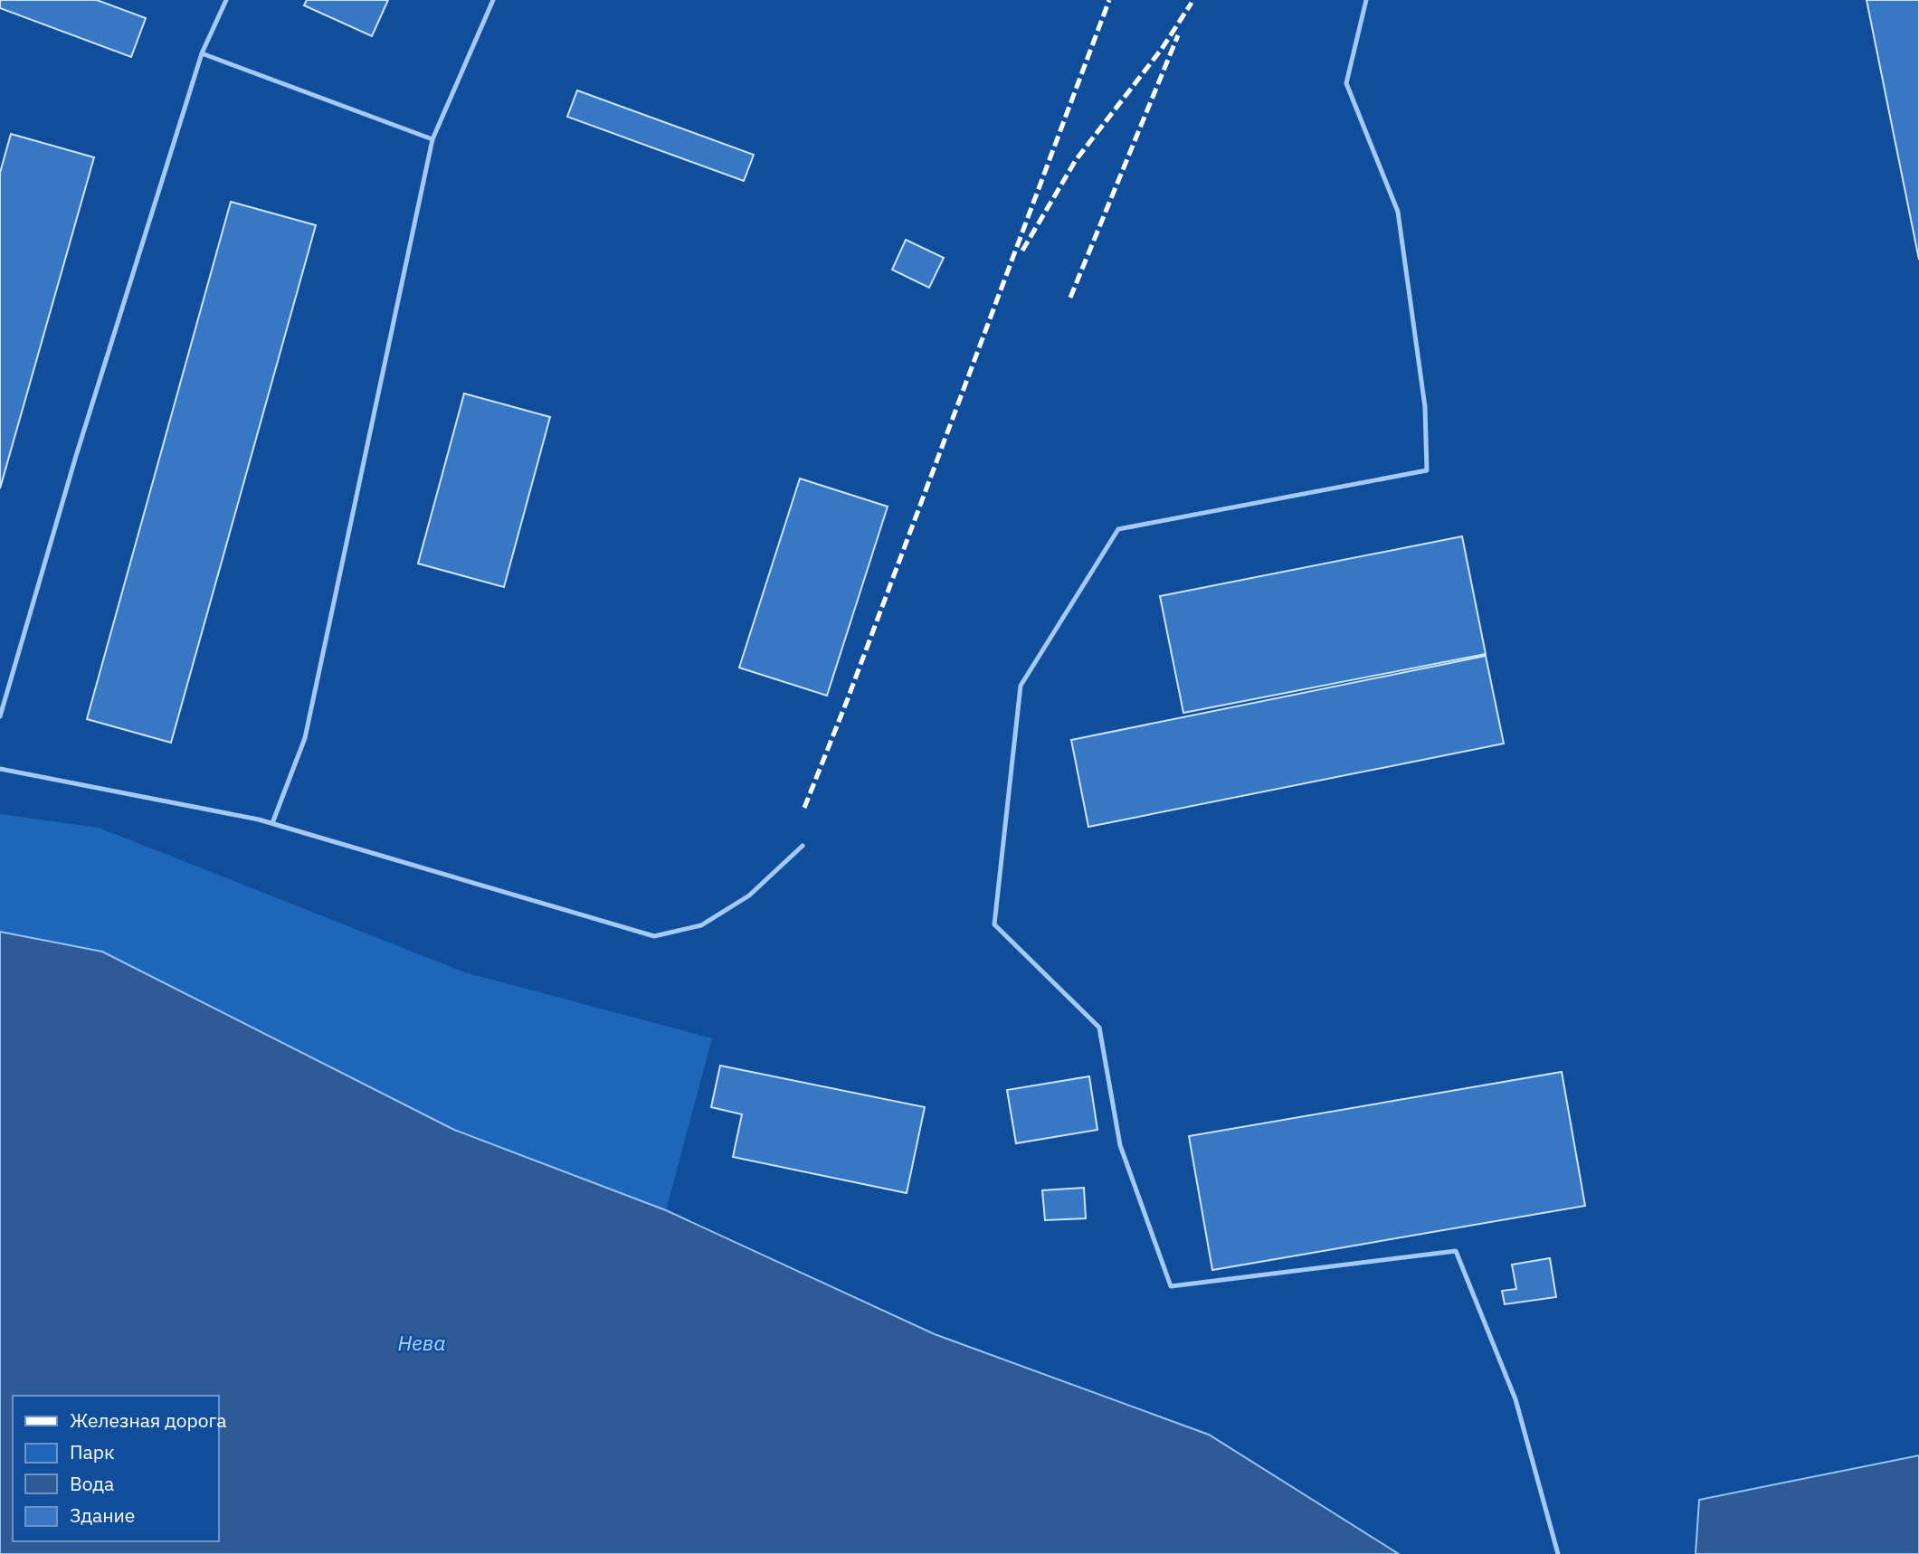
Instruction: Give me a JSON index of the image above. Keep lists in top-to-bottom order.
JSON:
{
  "water": ["Нева"],
  "legend": [
    "Железная дорога",
    "Парк",
    "Вода",
    "Здание"
  ]
}
